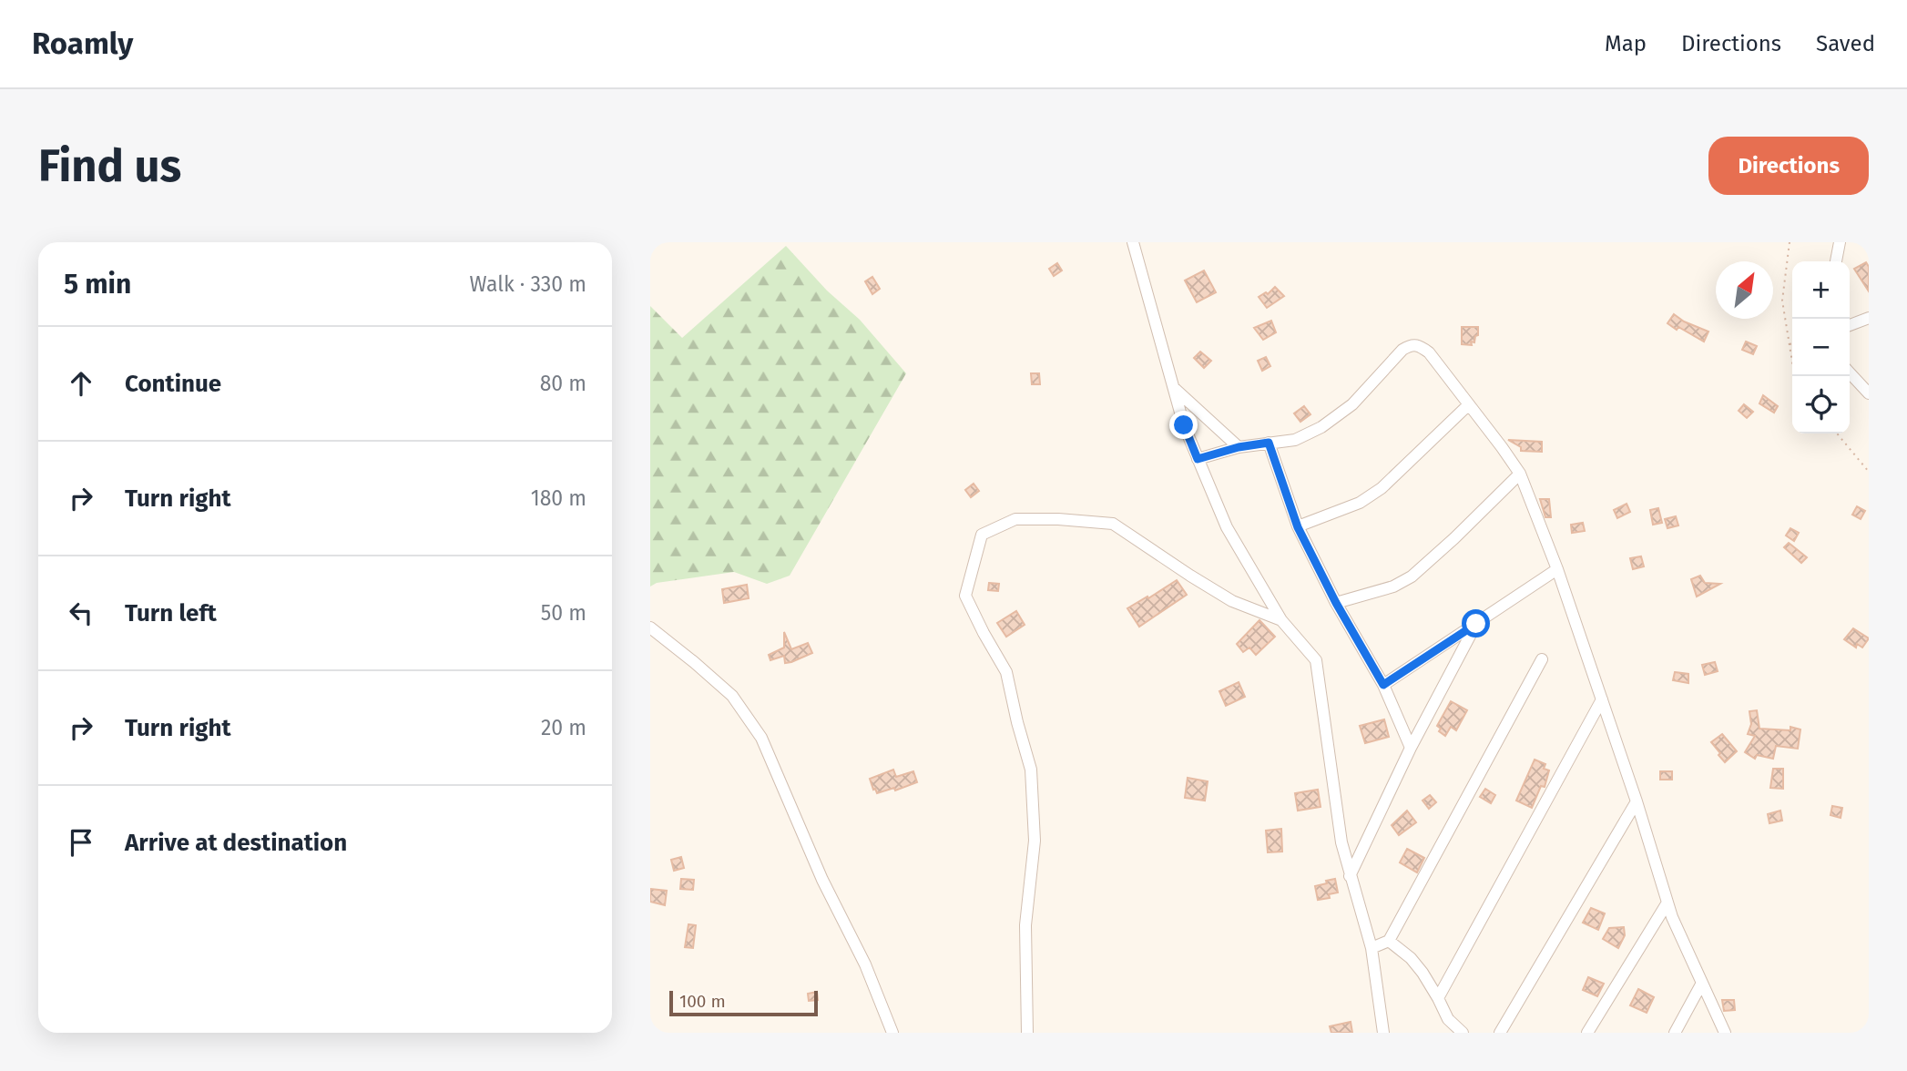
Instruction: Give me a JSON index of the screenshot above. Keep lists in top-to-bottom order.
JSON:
{
  "scale_bar": "100 m",
  "north": "top right",
  "page": {
    "header": "Roamly",
    "nav": ["Map", "Directions", "Saved"],
    "buttons": "Directions",
    "title": "Find us",
    "heading": ["5 min", "Walk · 330 m"],
    "map_buttons": ["+", "−"],
    "list": [
      ["Continue", "80 m"],
      ["Turn right", "180 m"],
      ["Turn left", "50 m"],
      ["Turn right", "20 m"],
      "Arrive at destination"
    ],
    "scale": "100 m"
  }
}
